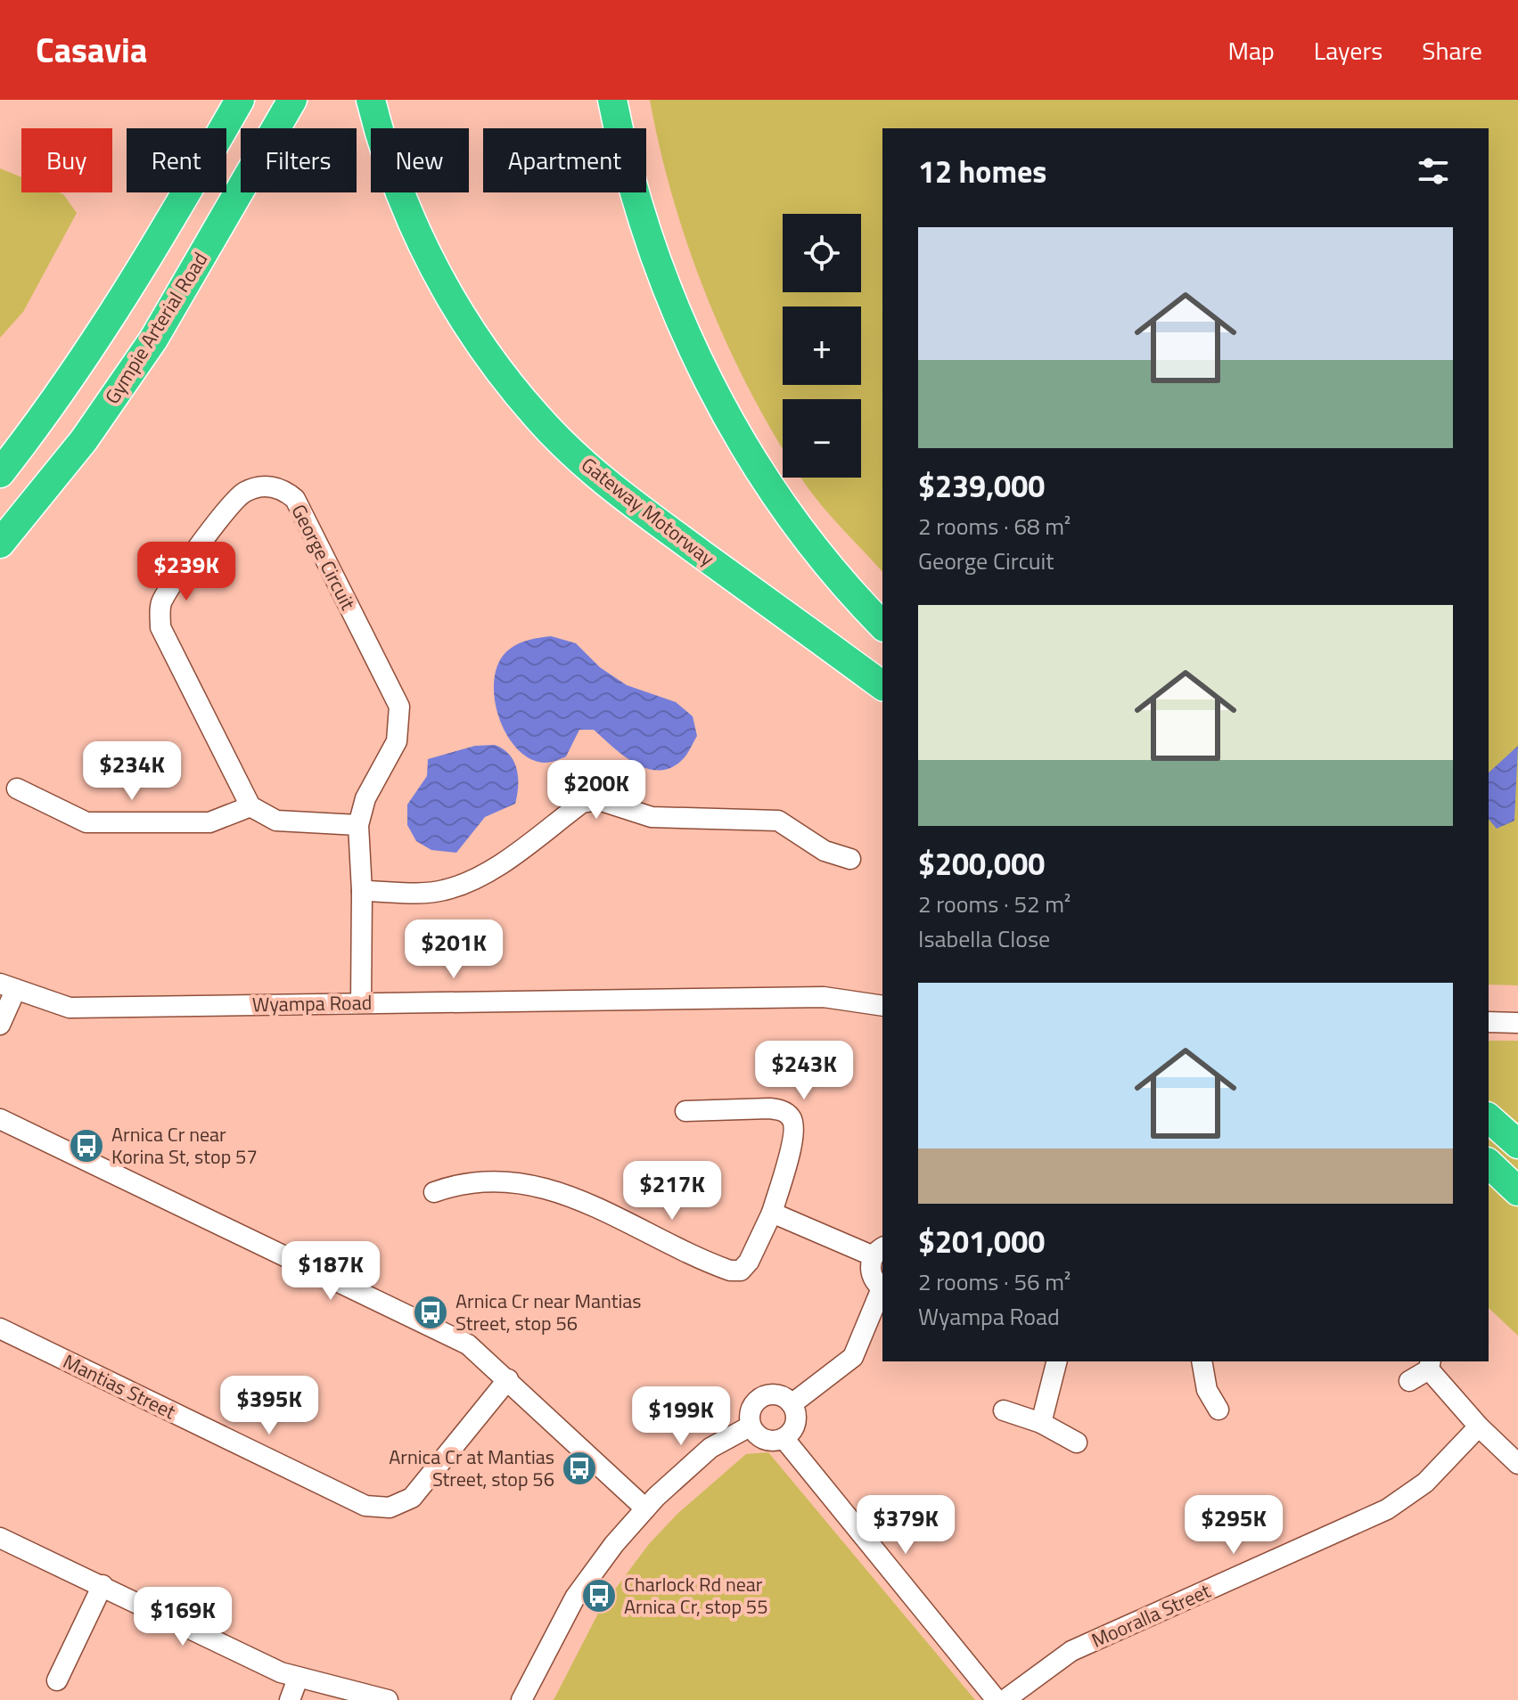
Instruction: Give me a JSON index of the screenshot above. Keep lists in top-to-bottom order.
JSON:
{
  "streets": {
    "highway": ["Gympie Arterial Road", "Gateway Motorway"],
    "street": [
      "George Circuit",
      "Wyampa Road",
      "Mantias Street",
      "Mooralla Street"
    ]
  },
  "crossings": [
    ["George Circuit", "Wyampa Road"]
  ],
  "places": {
    "bus stop": [
      "Arnica Cr near Korina St, stop 57",
      "Arnica Cr near Mantias Street, stop 56",
      "Arnica Cr at Mantias Street, stop 56",
      "Charlock Rd near Arnica Cr, stop 55"
    ]
  },
  "page": {
    "header": "Casavia",
    "nav": ["Map", "Layers", "Share"],
    "chip": [
      "Buy",
      "Rent",
      "Filters",
      "New",
      "Apartment"
    ],
    "heading": "12 homes",
    "map_buttons": ["+", "−"],
    "list": [
      {
        "name": "$239,000",
        "note": "2 rooms · 68 m² · George Circuit"
      },
      {
        "name": "$200,000",
        "note": "2 rooms · 52 m² · Isabella Close"
      },
      {
        "name": "$201,000",
        "note": "2 rooms · 56 m² · Wyampa Road"
      }
    ],
    "price": [
      "$239K",
      "$234K",
      "$200K",
      "$201K",
      "$243K",
      "$217K",
      "$187K",
      "$395K",
      "$199K",
      "$379K",
      "$295K",
      "$169K"
    ]
  }
}
